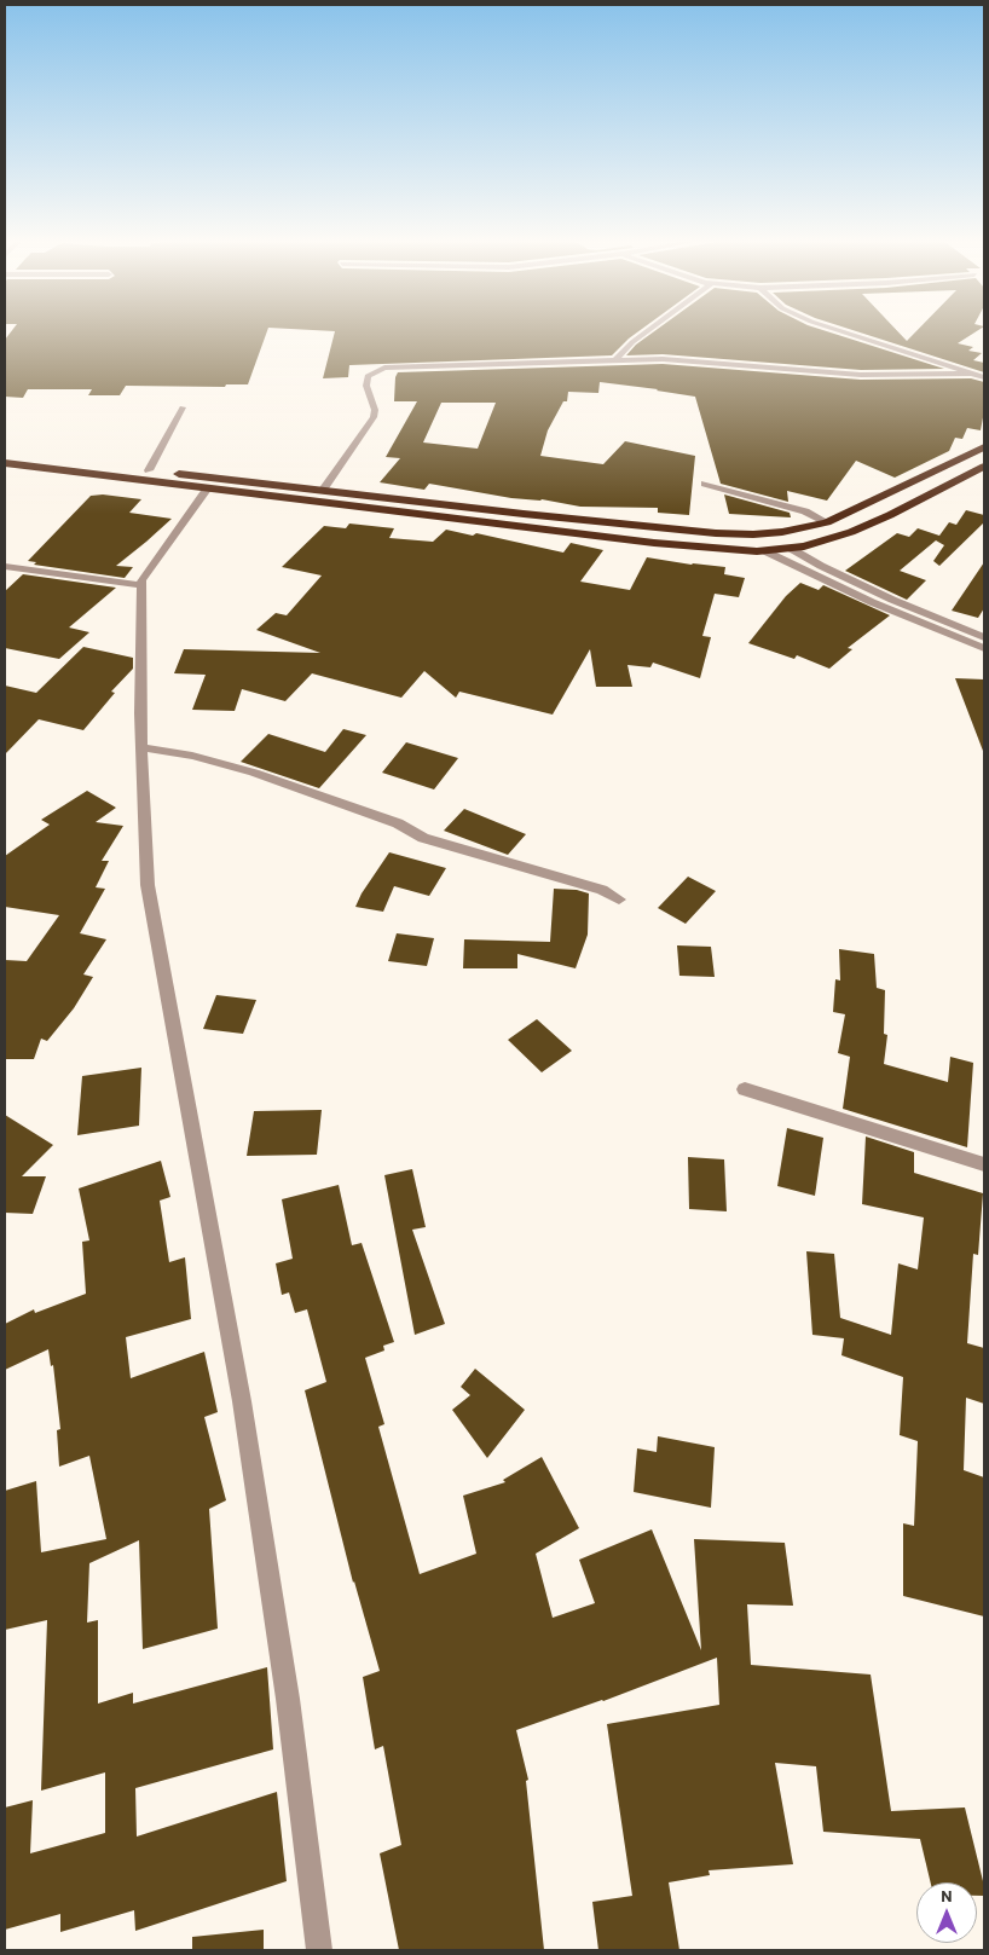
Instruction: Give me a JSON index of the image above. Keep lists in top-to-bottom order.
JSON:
{
  "north": "top"
}
